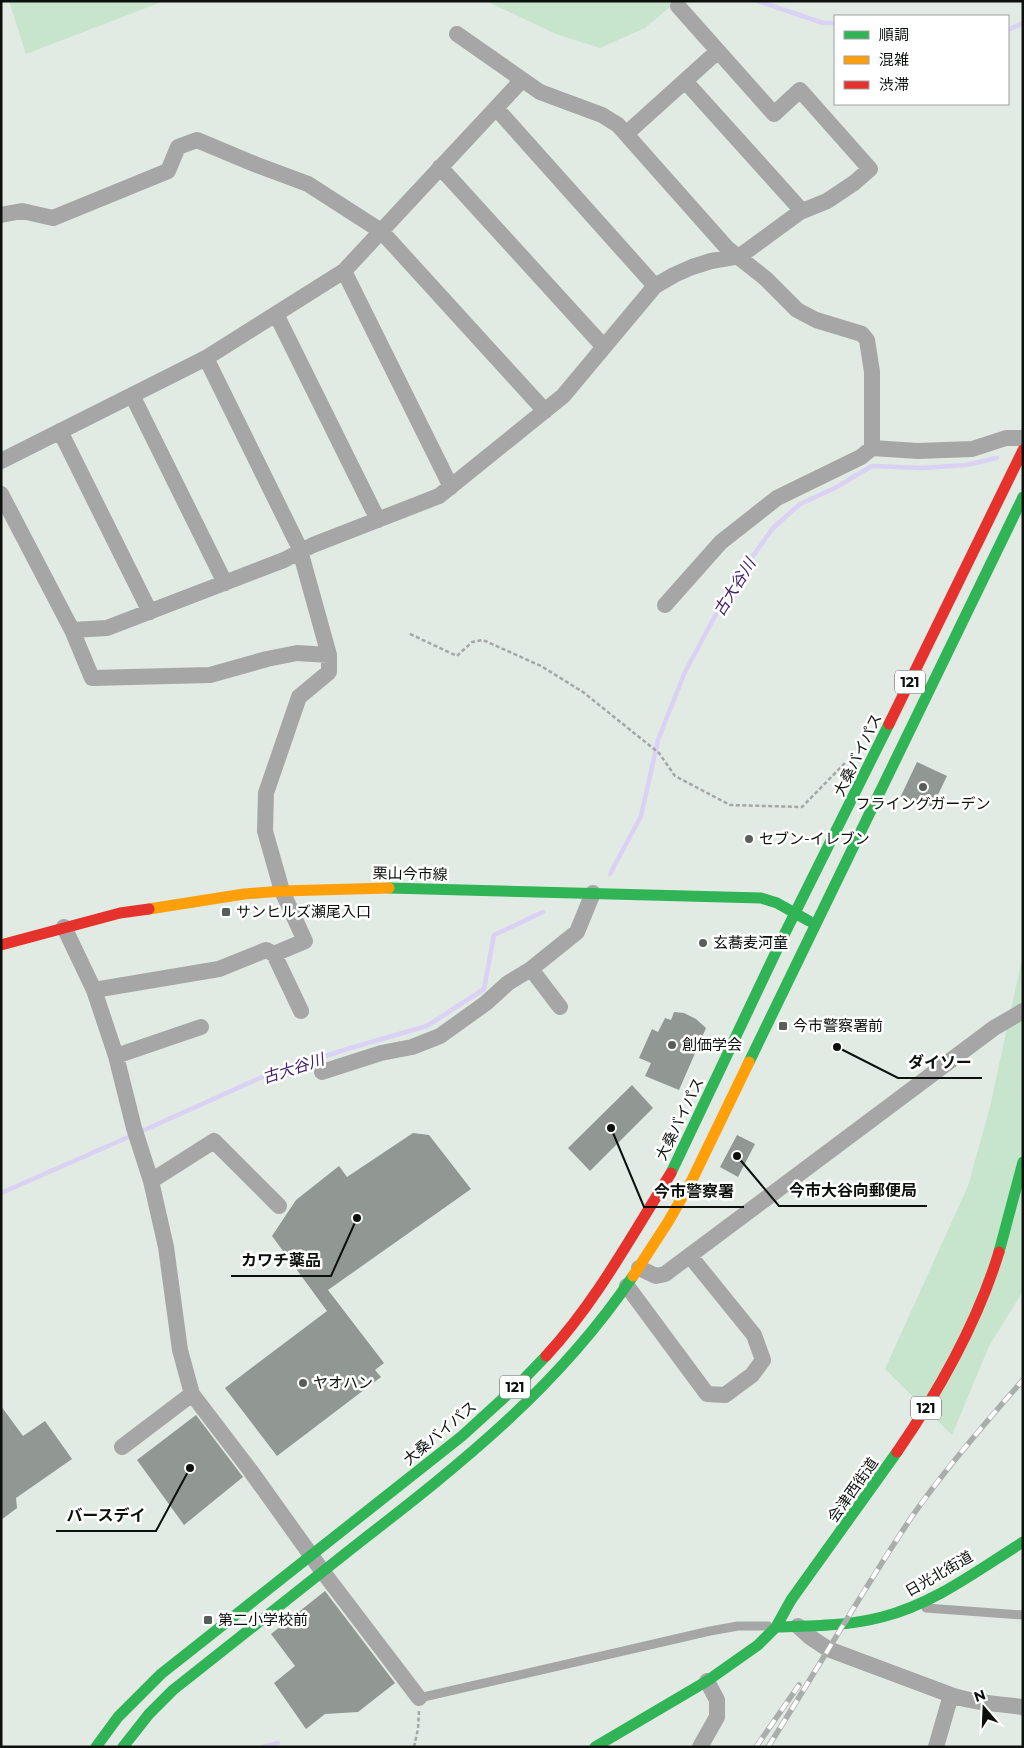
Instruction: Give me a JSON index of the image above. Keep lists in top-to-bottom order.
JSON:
{
  "streets": {
    "main road": [
      "121",
      "大桑バイパス",
      "栗山今市線",
      "会津西街道",
      "日光北街道"
    ]
  },
  "crossings": [
    ["121", "栗山今市線"],
    ["大桑バイパス", "栗山今市線"],
    ["会津西街道", "日光北街道"]
  ],
  "water": ["古大谷川"],
  "places": {
    "other": [
      "フライングガーデン",
      "セブン-イレブン",
      "玄蕎麦河童",
      "創価学会",
      "ダイソー",
      "今市警察署",
      "今市大谷向郵便局",
      "カワチ薬品",
      "ヤオハン",
      "バースデイ"
    ],
    "transit": ["サンヒルズ瀬尾入口", "今市警察署前", "第二小学校前"]
  },
  "legend": ["順調", "混雑", "渋滞"],
  "north": "top"
}
